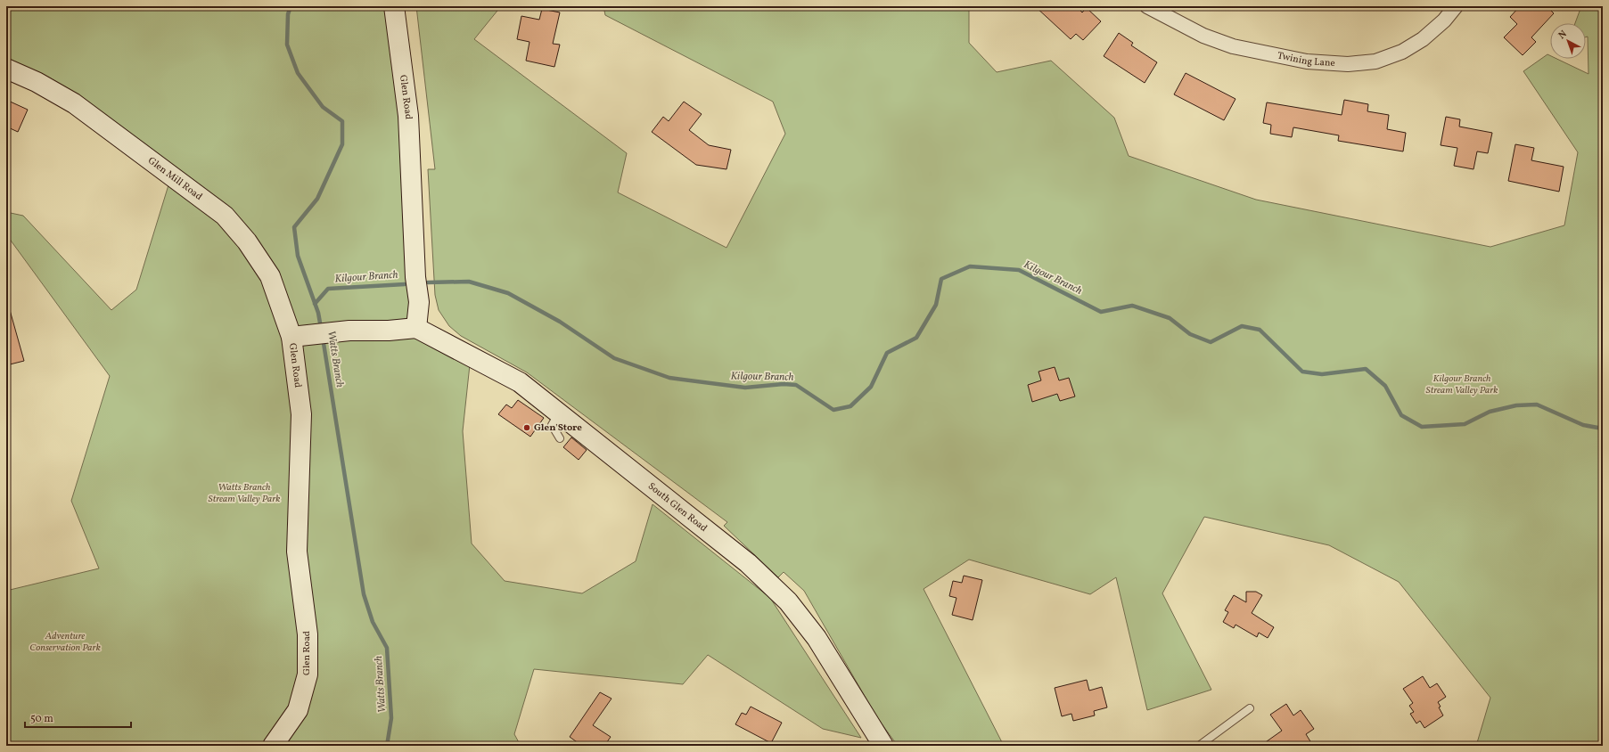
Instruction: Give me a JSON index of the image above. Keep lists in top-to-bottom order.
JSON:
{
  "streets": {
    "main road": ["Glen Road", "Glen Mill Road", "South Glen Road"],
    "street": ["Twining Lane"]
  },
  "crossings": [
    ["Glen Road", "Glen Mill Road"],
    ["Glen Road", "South Glen Road"]
  ],
  "water": ["Kilgour Branch", "Watts Branch"],
  "parks": ["Kilgour Branch Stream Valley Park", "Watts Branch Stream Valley Park", "Adventure Conservation Park"],
  "places": ["Glen Store"],
  "scale_bar": "50 m",
  "north": "top left"
}
